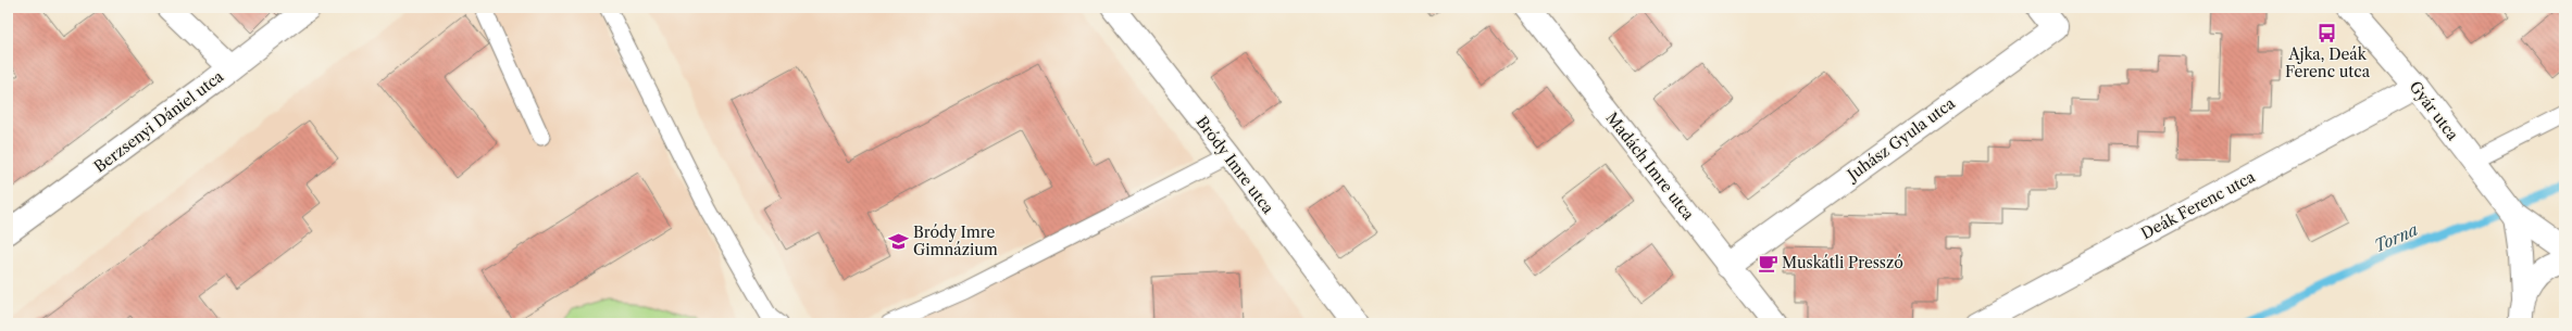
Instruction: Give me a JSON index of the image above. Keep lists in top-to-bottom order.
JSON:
{
  "streets": {
    "street": [
      "Gyár utca",
      "Berzsenyi Dániel utca",
      "Juhász Gyula utca",
      "Bródy Imre utca",
      "Madách Imre utca",
      "Deák Ferenc utca"
    ]
  },
  "crossings": [
    ["Gyár utca", "Deák Ferenc utca"],
    ["Juhász Gyula utca", "Madách Imre utca"]
  ],
  "water": ["Torna"],
  "places": {
    "bus stop": ["Ajka, Deák Ferenc utca"],
    "school or university": ["Bródy Imre Gimnázium"],
    "cafe": ["Muskátli Presszó"]
  }
}
